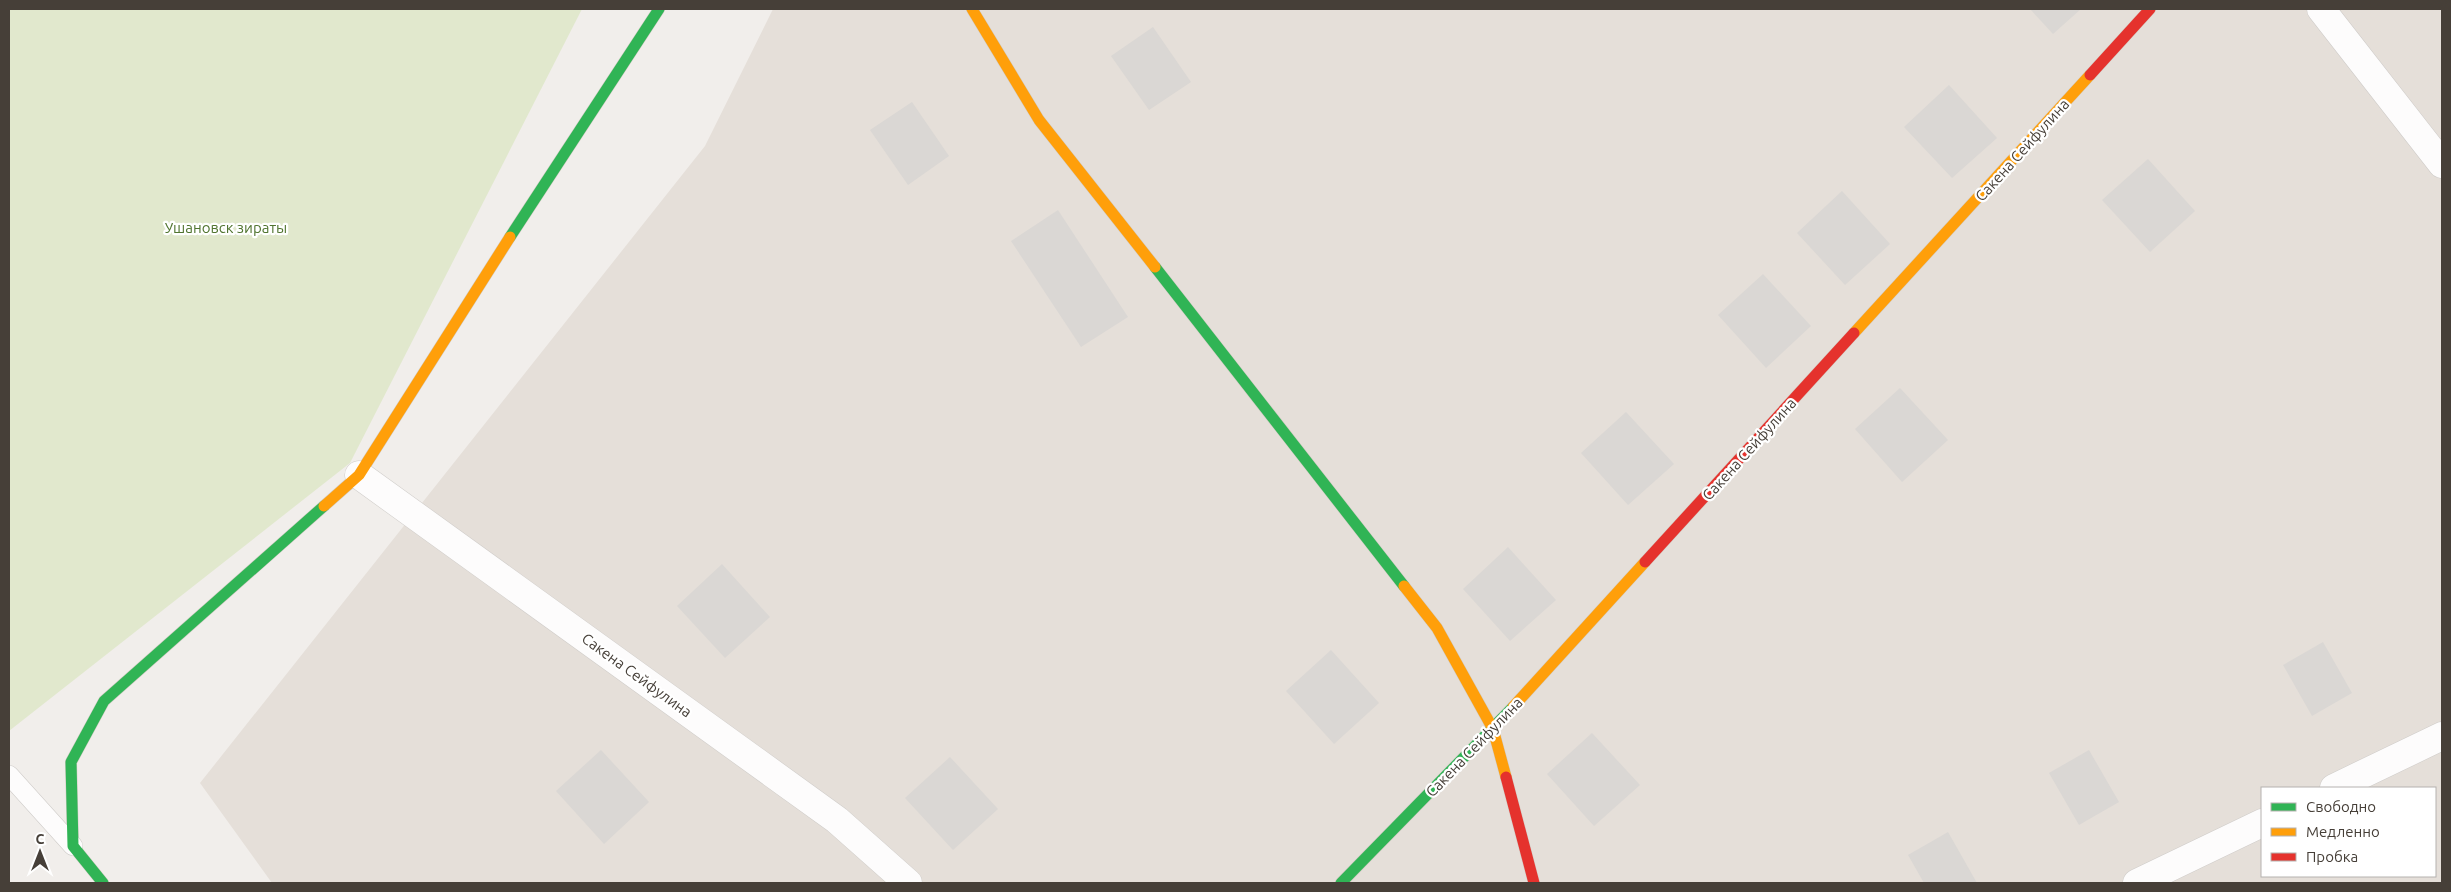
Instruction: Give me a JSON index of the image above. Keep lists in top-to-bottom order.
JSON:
{
  "streets": {
    "street": ["Сакена Сейфулина"]
  },
  "parks": ["Ушановск зираты"],
  "legend": ["Свободно", "Медленно", "Пробка"],
  "north": "top"
}
